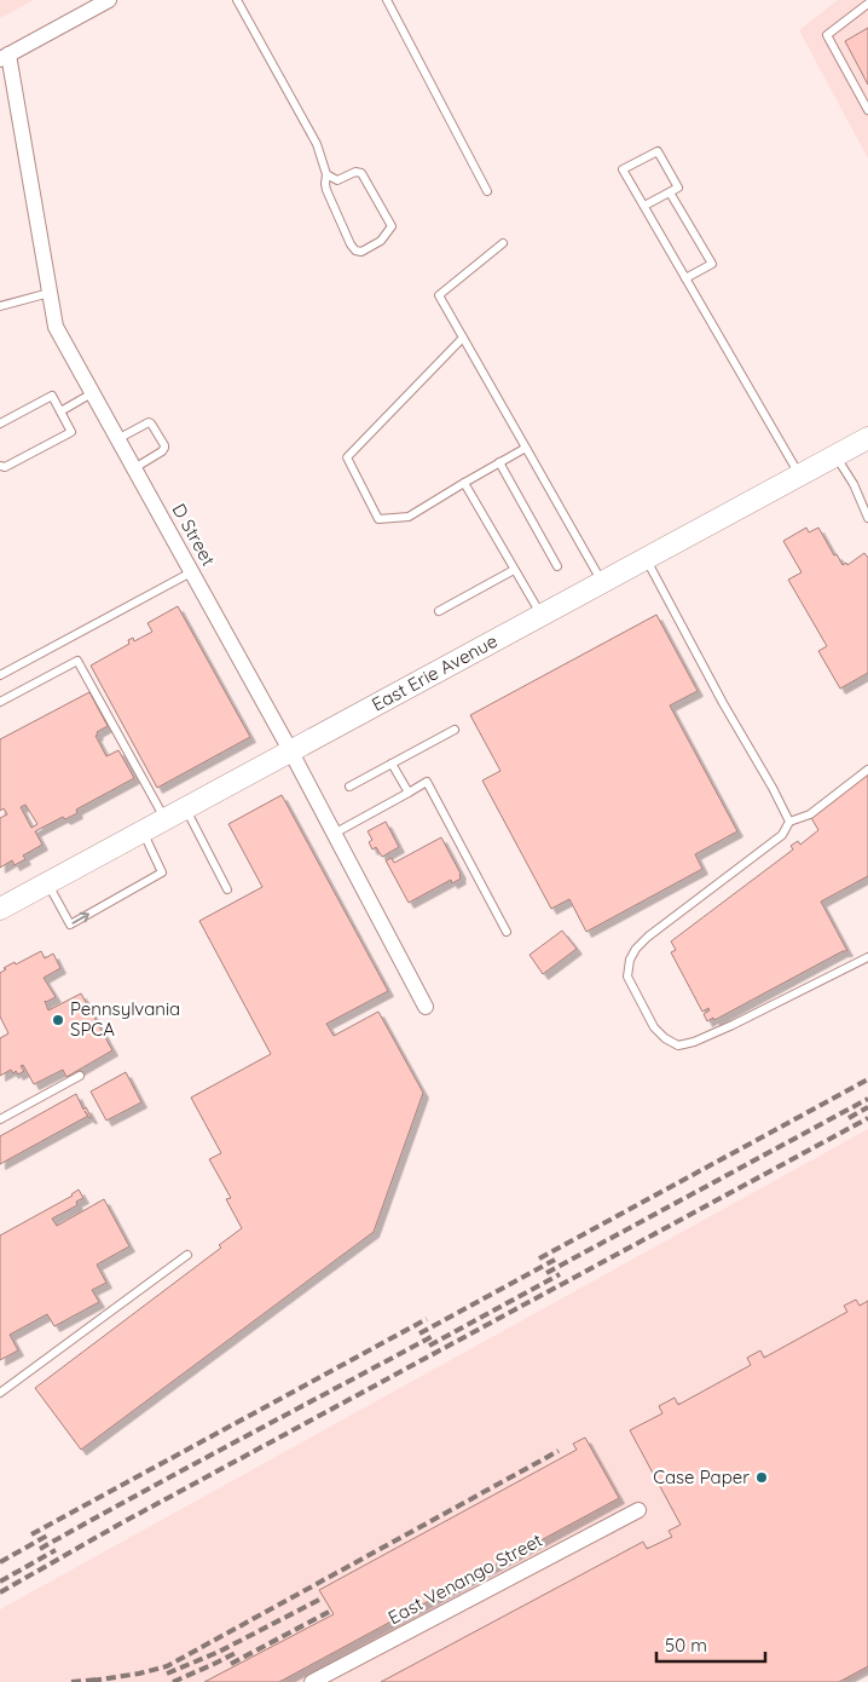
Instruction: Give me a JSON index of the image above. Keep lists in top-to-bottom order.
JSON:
{
  "streets": {
    "main road": ["East Erie Avenue"],
    "street": ["D Street", "East Venango Street"]
  },
  "crossings": [
    ["D Street", "East Erie Avenue"]
  ],
  "places": ["Pennsylvania SPCA", "Case Paper"],
  "scale_bar": "50 m"
}
